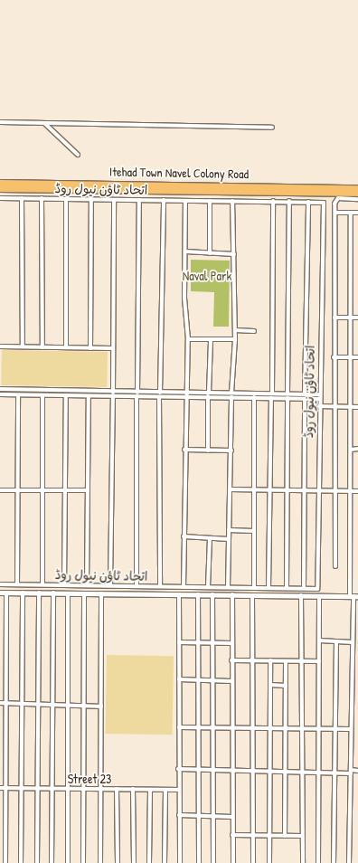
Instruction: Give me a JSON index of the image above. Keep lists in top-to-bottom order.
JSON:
{
  "streets": {
    "main road": ["Itehad Town Navel Colony Road"],
    "street": ["اتحاد ٹاؤن نیول روڈ", "Street 23"]
  },
  "parks": ["Naval Park"]
}
